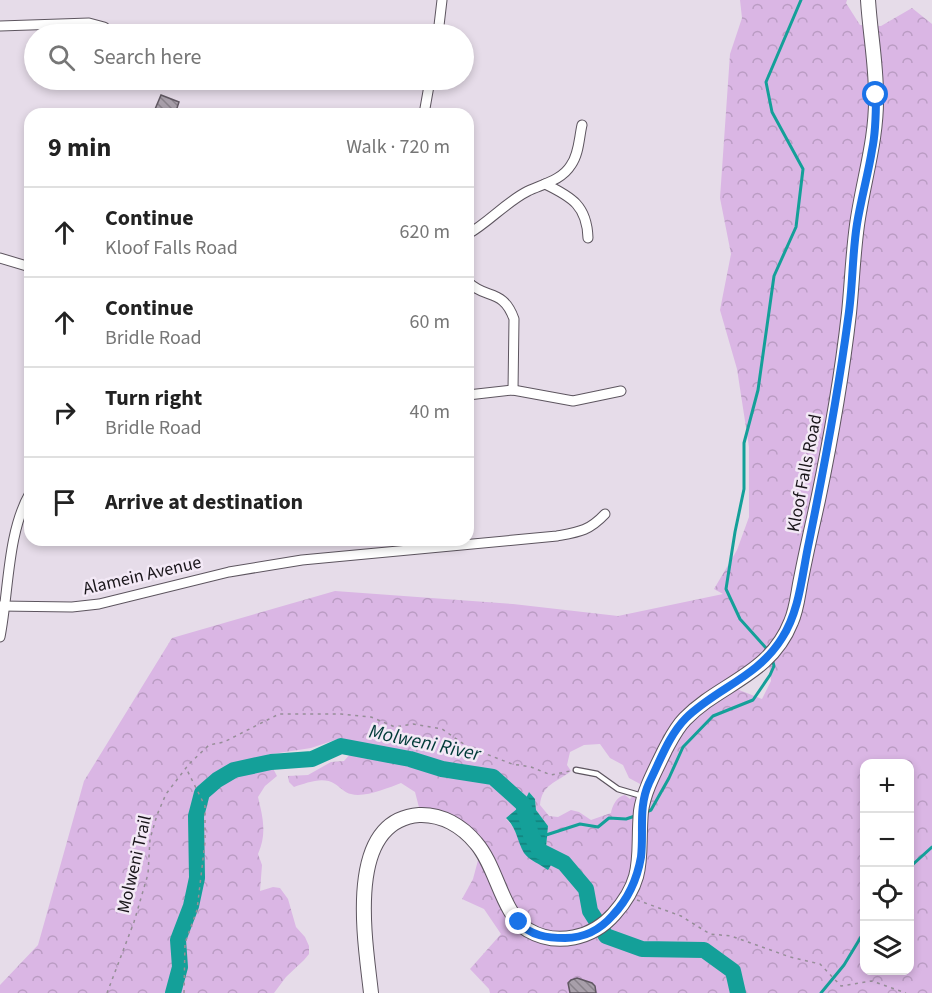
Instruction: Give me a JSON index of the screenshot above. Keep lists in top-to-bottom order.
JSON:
{
  "streets": {
    "main road": ["Kloof Falls Road"],
    "street": ["Alamein Avenue"],
    "path": ["Molweni Trail"]
  },
  "water": ["Molweni River"],
  "page": {
    "search": "Search here",
    "heading": ["9 min", "Walk · 720 m"],
    "list": [
      ["Continue", "Kloof Falls Road", "620 m"],
      ["Continue", "Bridle Road", "60 m"],
      ["Turn right", "Bridle Road", "40 m"],
      "Arrive at destination"
    ],
    "map_buttons": ["+", "−"]
  }
}
